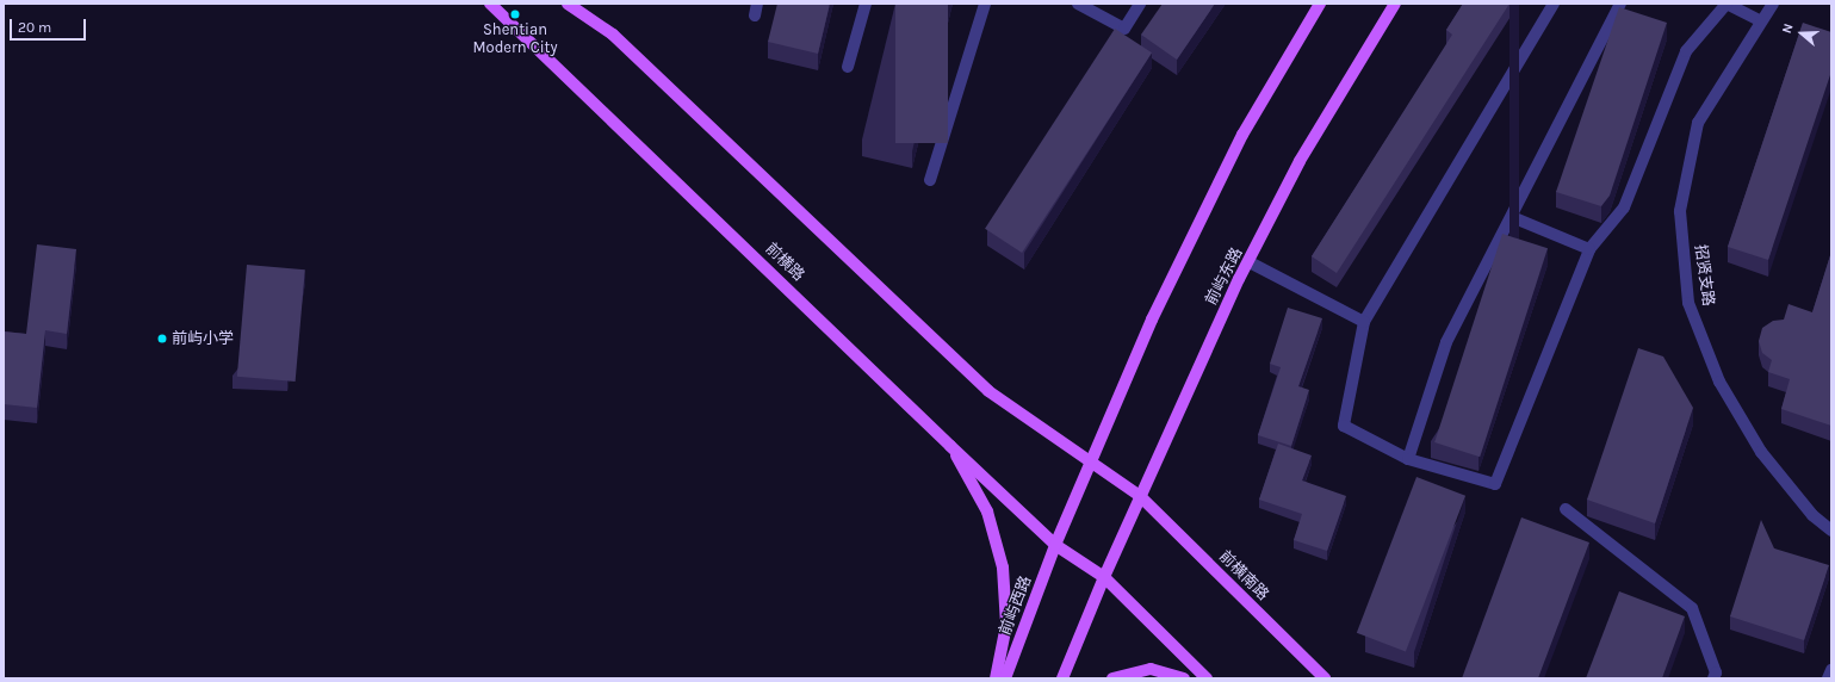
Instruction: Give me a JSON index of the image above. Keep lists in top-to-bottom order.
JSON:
{
  "streets": {
    "main road": [
      "前横路",
      "前屿东路",
      "前横南路",
      "前屿西路"
    ],
    "lane": ["招贤支路"]
  },
  "crossings": [
    ["前横路", "前屿东路"],
    ["前横路", "前屿西路"],
    ["前屿东路", "前横南路"]
  ],
  "places": ["Shentian Modern City", "前屿小学"],
  "scale_bar": "20 m",
  "north": "left"
}
